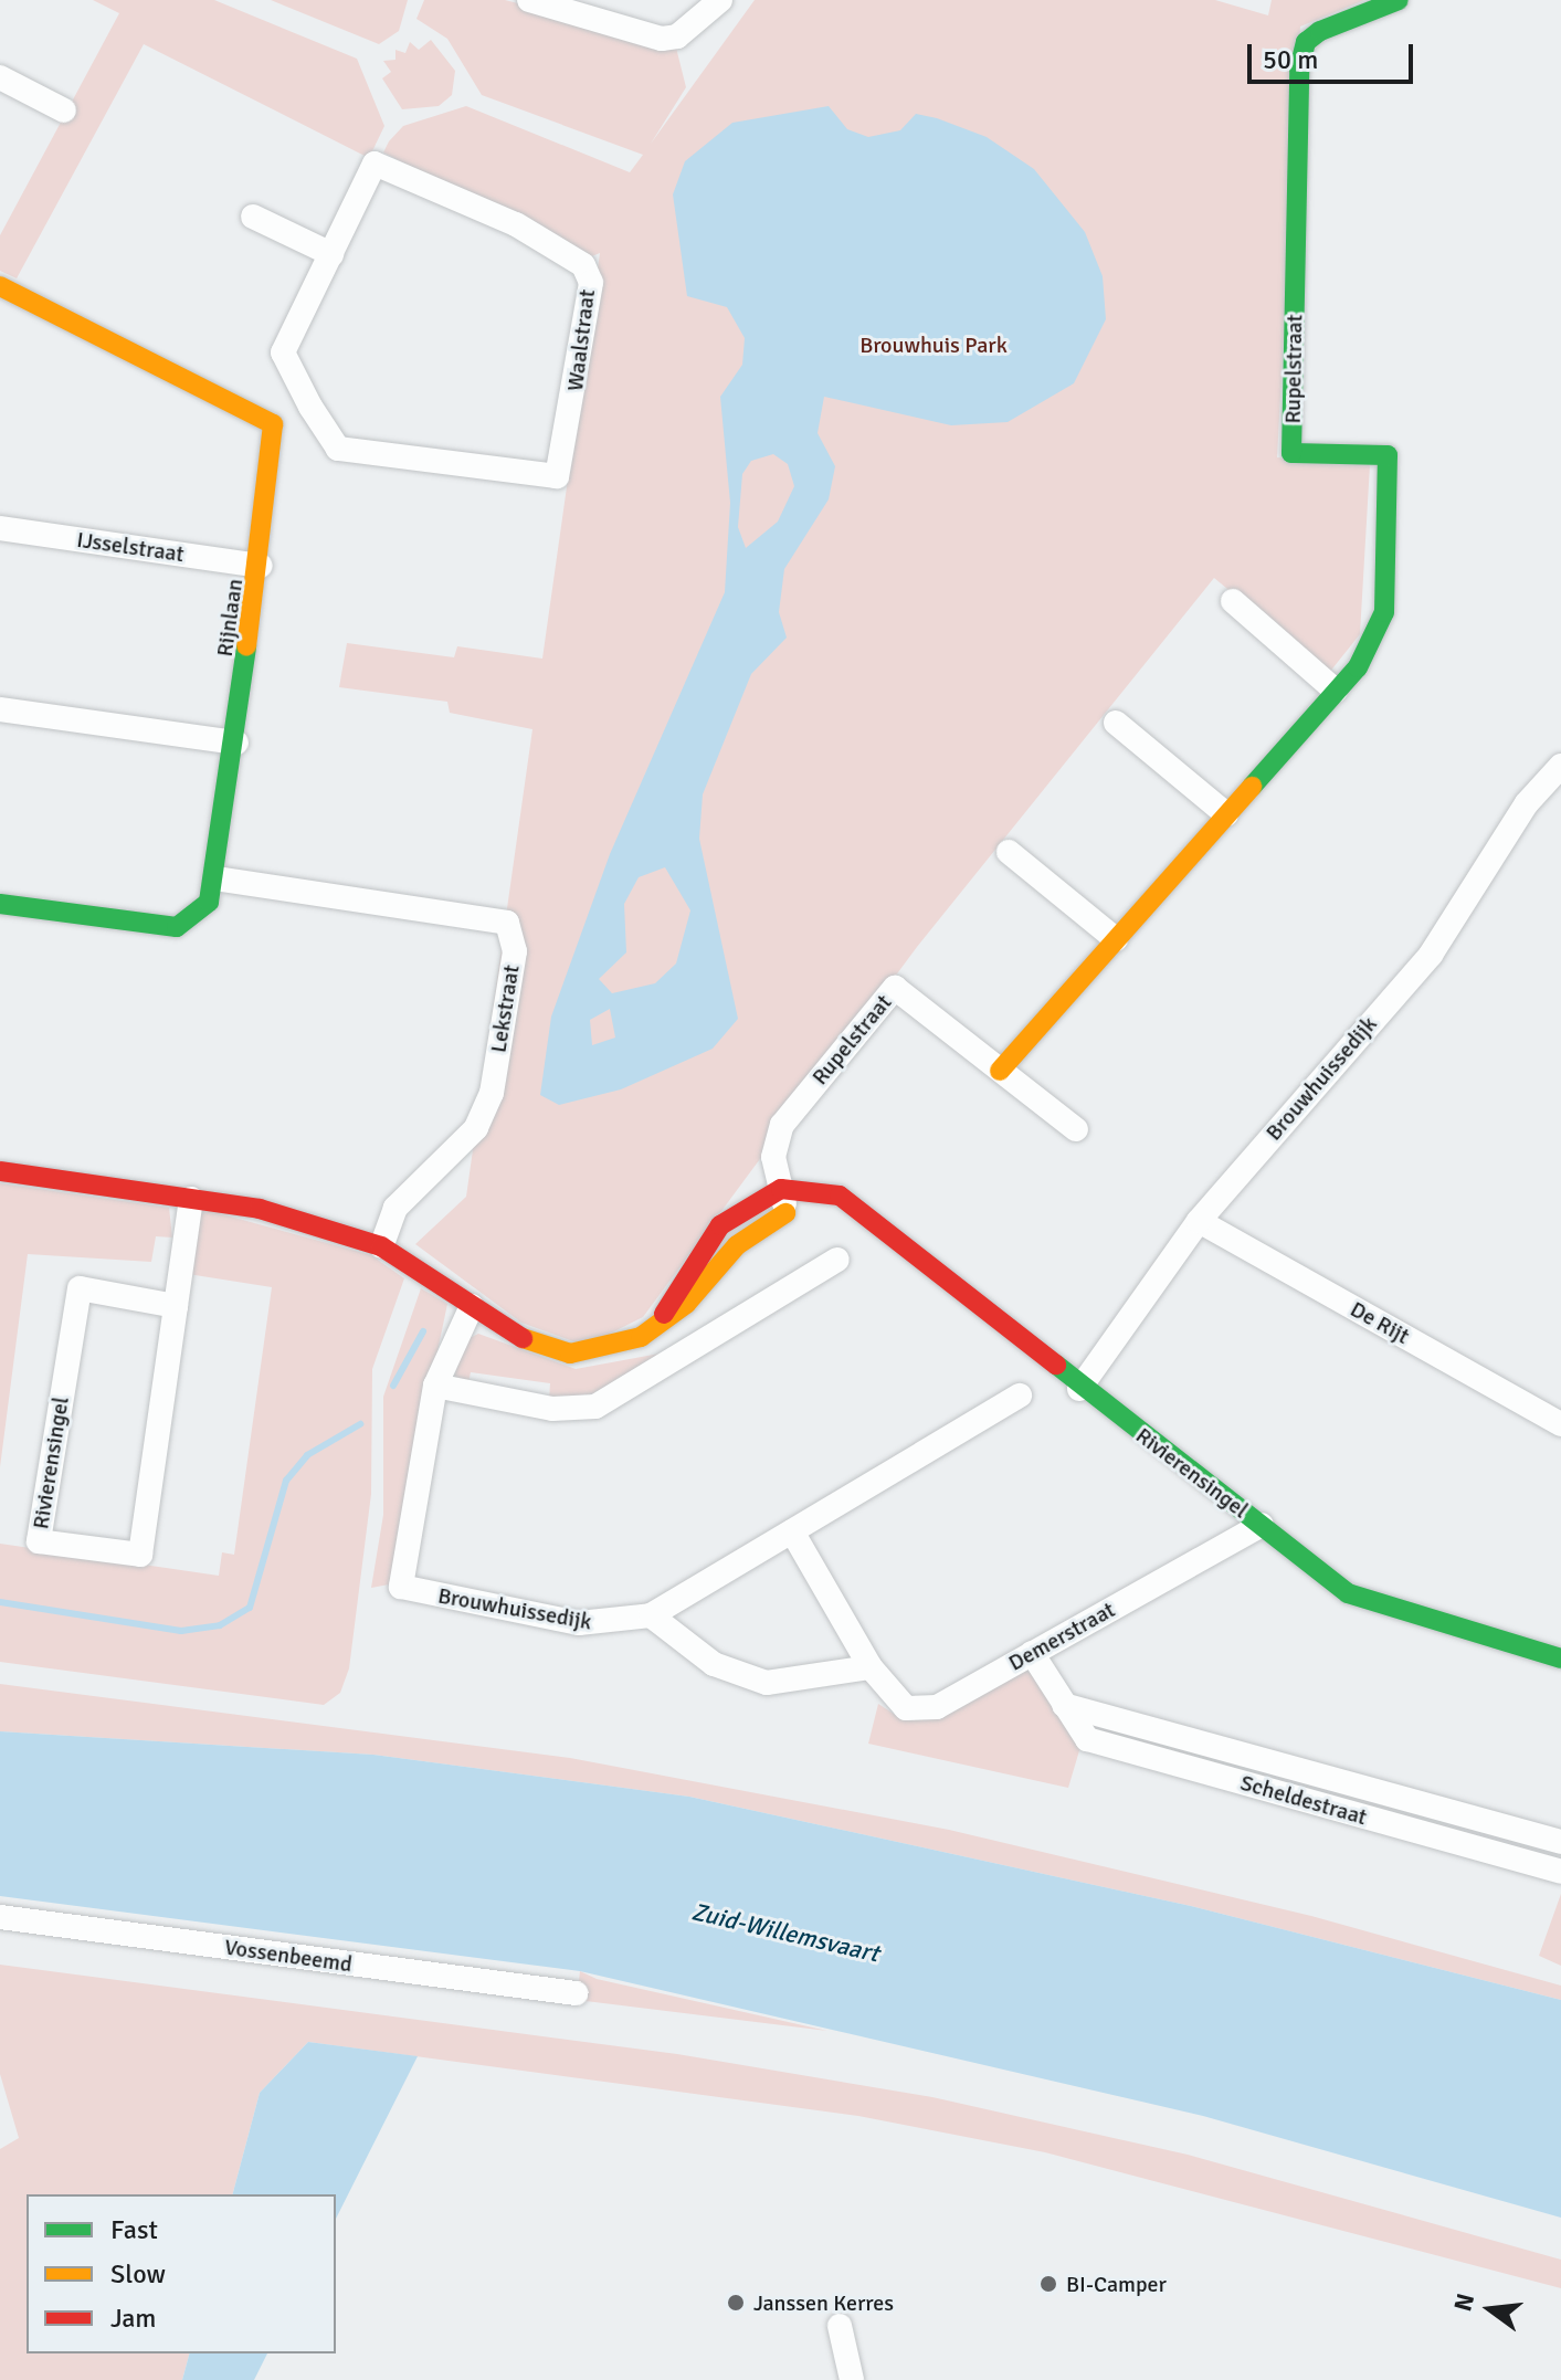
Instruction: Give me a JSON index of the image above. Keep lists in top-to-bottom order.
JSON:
{
  "streets": {
    "street": [
      "Waalstraat",
      "Rupelstraat",
      "IJsselstraat",
      "Rijnlaan",
      "Lekstraat",
      "Brouwhuissedijk",
      "De Rijt",
      "Rivierensingel",
      "Demerstraat",
      "Scheldestraat",
      "Vossenbeemd"
    ]
  },
  "crossings": [
    ["Rupelstraat", "Rivierensingel"],
    ["IJsselstraat", "Rijnlaan"],
    ["Rijnlaan", "Lekstraat"],
    ["Brouwhuissedijk", "De Rijt"],
    ["Brouwhuissedijk", "Rivierensingel"],
    ["Brouwhuissedijk", "Demerstraat"],
    ["Rivierensingel", "Demerstraat"],
    ["Demerstraat", "Scheldestraat"]
  ],
  "water": ["Zuid-Willemsvaart"],
  "parks": ["Brouwhuis Park"],
  "places": ["BI-Camper", "Janssen Kerres"],
  "legend": ["Fast", "Slow", "Jam"],
  "scale_bar": "50 m",
  "north": "left"
}
